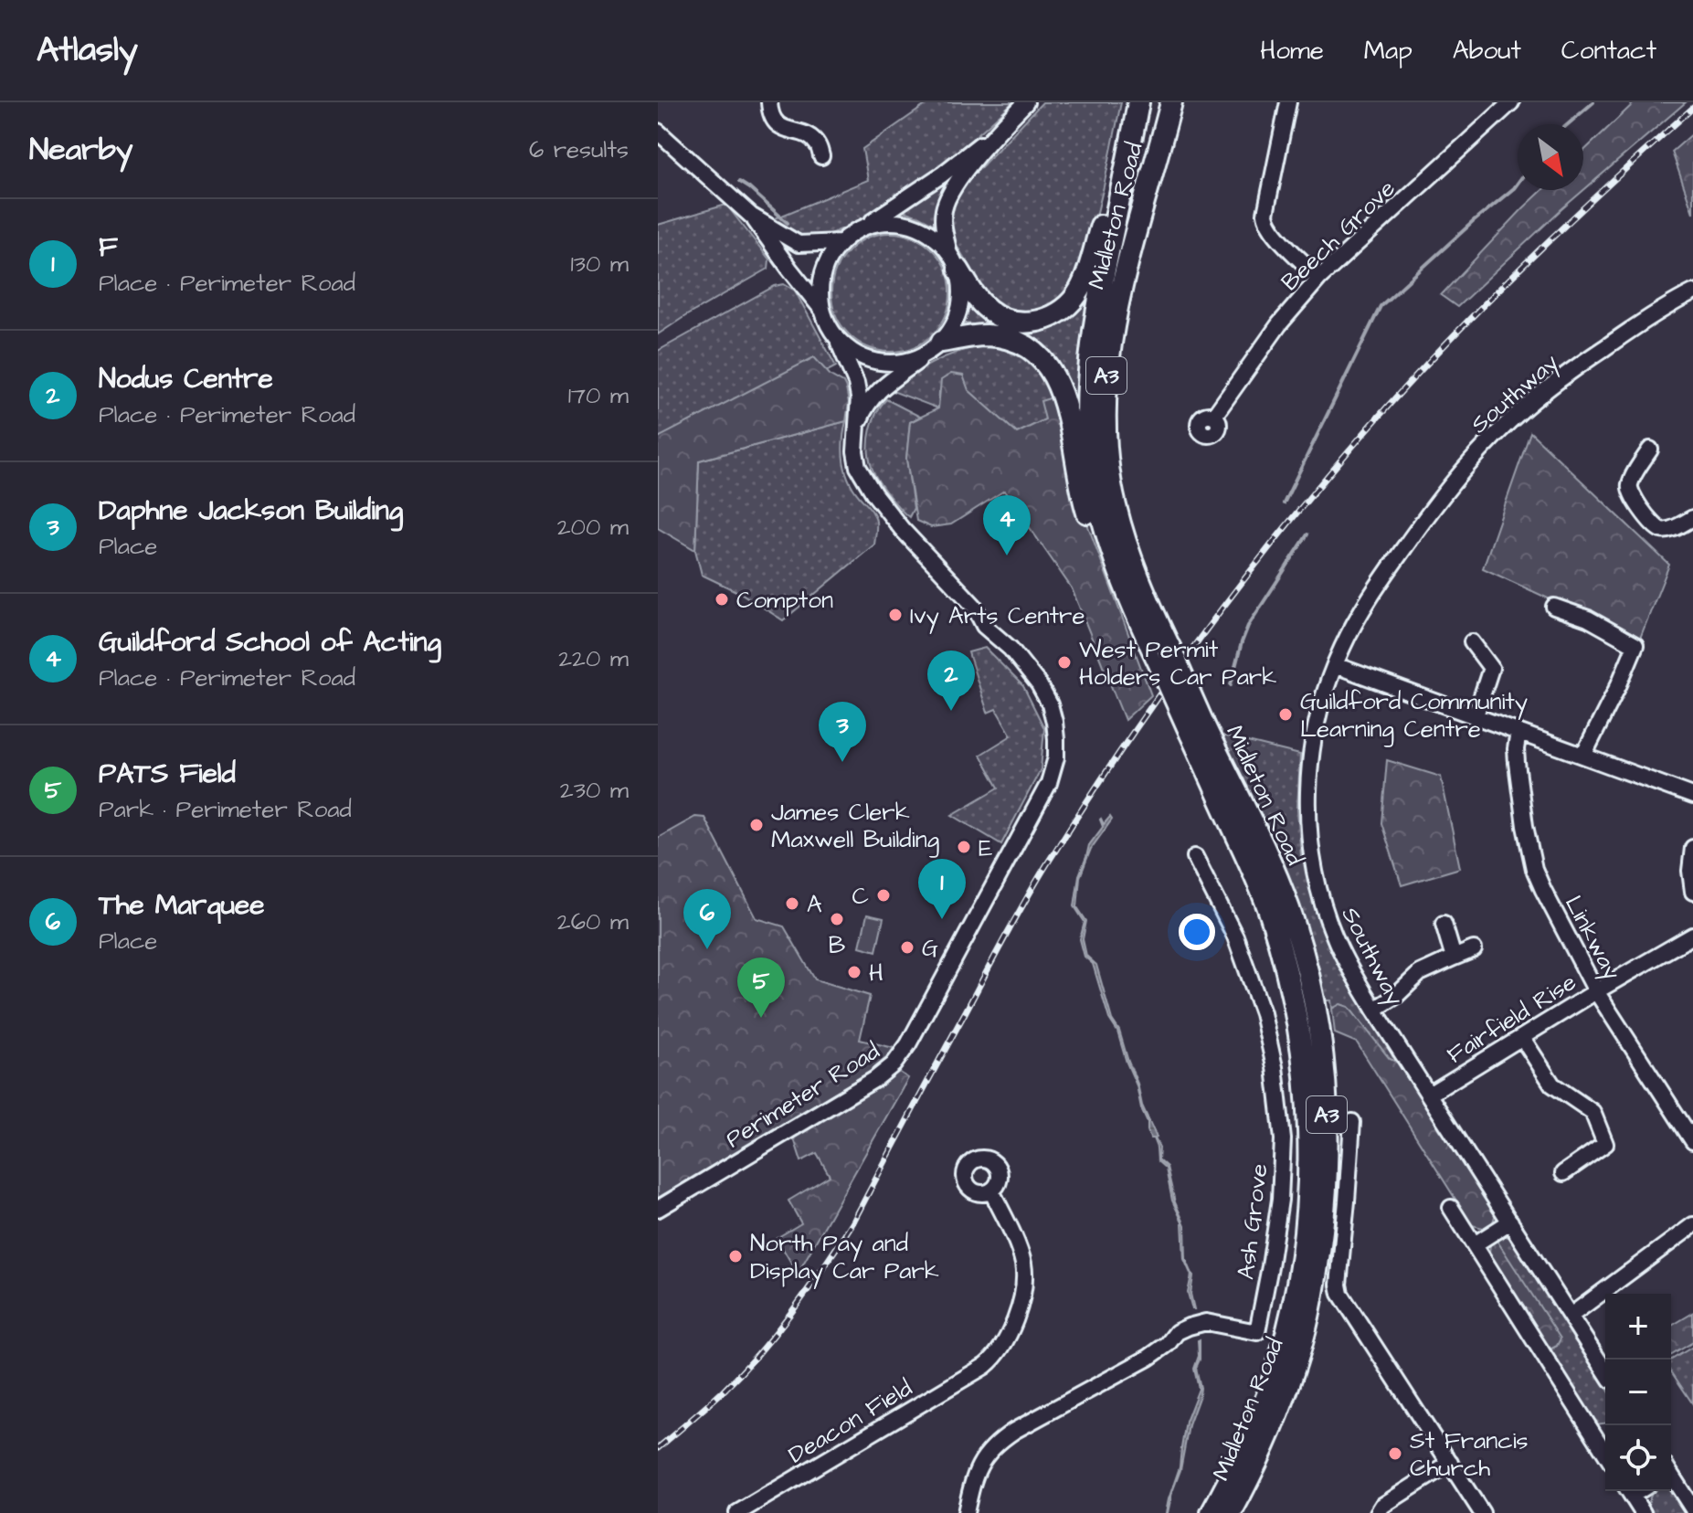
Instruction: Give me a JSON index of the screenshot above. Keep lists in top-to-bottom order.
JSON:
{
  "streets": {
    "highway": ["Midleton Road", "A3"],
    "street": [
      "Beech Grove",
      "Southway",
      "Linkway",
      "Fairfield Rise",
      "Perimeter Road",
      "Ash Grove",
      "Deacon Field"
    ]
  },
  "crossings": [
    ["Southway", "Fairfield Rise"],
    ["Linkway", "Fairfield Rise"]
  ],
  "places": [
    "Compton",
    "Ivy Arts Centre",
    "West Permit Holders Car Park",
    "Guildford Community Learning Centre",
    "James Clerk Maxwell Building",
    "E",
    "C",
    "A",
    "B",
    "G",
    "H",
    "North Pay and Display Car Park",
    "St Francis Church"
  ],
  "north": "bottom right",
  "page": {
    "header": "Atlasly",
    "nav": [
      "Home",
      "Map",
      "About",
      "Contact"
    ],
    "heading": ["Nearby", "6 results"],
    "list": [
      {
        "mark": "1",
        "name": "F",
        "note": "Place · Perimeter Road",
        "value": "130 m"
      },
      {
        "mark": "2",
        "name": "Nodus Centre",
        "note": "Place · Perimeter Road",
        "value": "170 m"
      },
      {
        "mark": "3",
        "name": "Daphne Jackson Building",
        "note": "Place",
        "value": "200 m"
      },
      {
        "mark": "4",
        "name": "Guildford School of Acting",
        "note": "Place · Perimeter Road",
        "value": "220 m"
      },
      {
        "mark": "5",
        "name": "PATS Field",
        "note": "Park · Perimeter Road",
        "value": "230 m"
      },
      {
        "mark": "6",
        "name": "The Marquee",
        "note": "Place",
        "value": "260 m"
      }
    ],
    "pins": [
      "4",
      "2",
      "3",
      "1",
      "6",
      "5"
    ],
    "map_buttons": ["+", "−"]
  }
}
